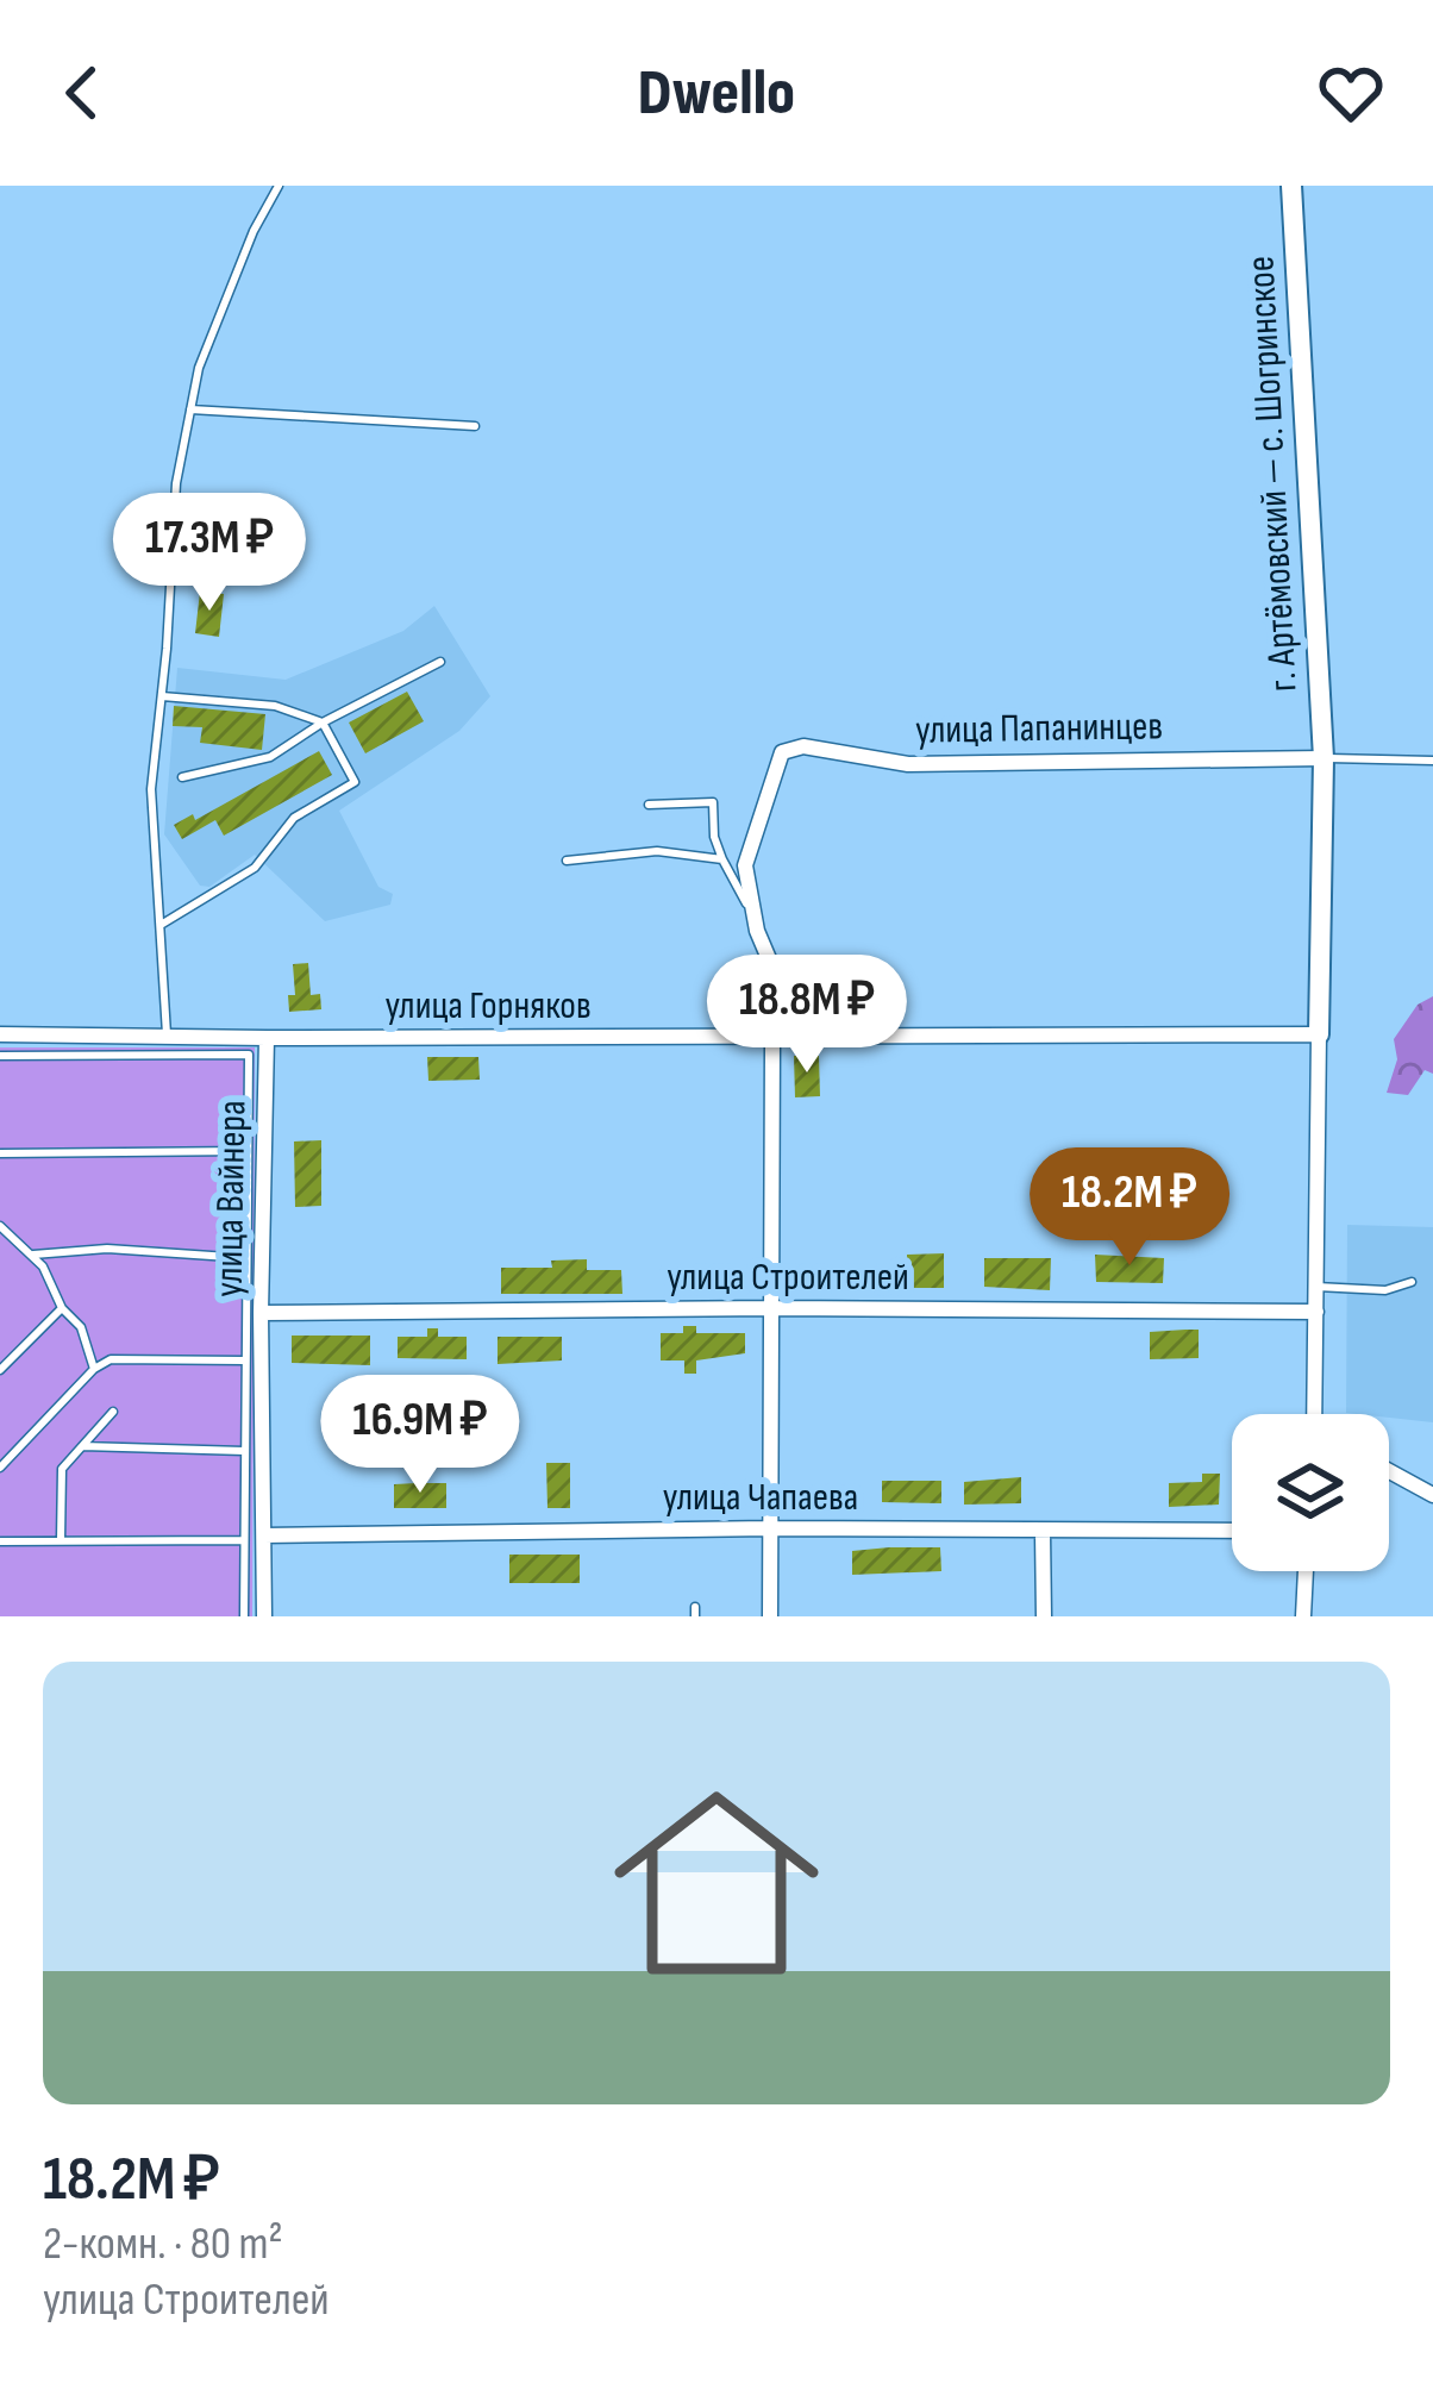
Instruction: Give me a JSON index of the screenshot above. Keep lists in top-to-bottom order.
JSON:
{
  "streets": {
    "street": [
      "г. Артёмовский — с. Шогринское",
      "улица Папанинцев",
      "улица Горняков",
      "улица Вайнера",
      "улица Строителей",
      "улица Чапаева"
    ]
  },
  "crossings": [
    ["г. Артёмовский — с. Шогринское", "улица Папанинцев"],
    ["г. Артёмовский — с. Шогринское", "улица Горняков"],
    ["улица Горняков", "улица Вайнера"],
    ["улица Вайнера", "улица Строителей"],
    ["улица Вайнера", "улица Чапаева"]
  ],
  "page": {
    "header": "Dwello",
    "price": [
      "17.3M ₽",
      "18.8M ₽",
      "18.2M ₽",
      "16.9M ₽"
    ],
    "list": [
      {
        "name": "18.2M ₽",
        "note": "2-комн. · 80 m² · улица Строителей"
      }
    ]
  }
}
